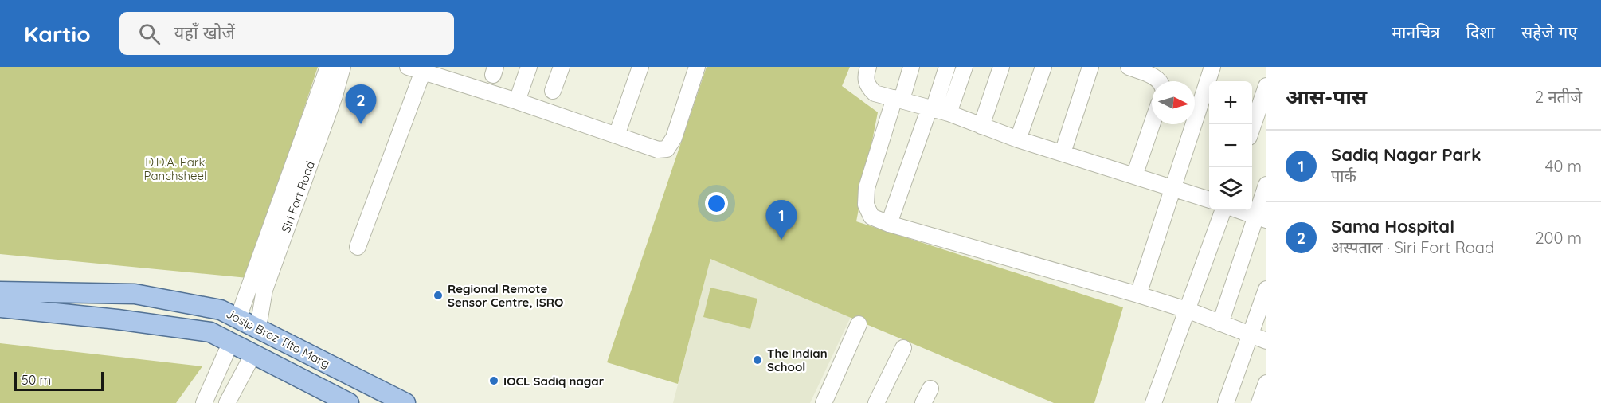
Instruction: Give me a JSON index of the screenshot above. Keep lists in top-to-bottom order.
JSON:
{
  "streets": {
    "main road": ["Josip Broz Tito Marg"],
    "street": ["Siri Fort Road"]
  },
  "crossings": [
    ["Siri Fort Road", "Josip Broz Tito Marg"]
  ],
  "parks": ["D.D.A. Park Panchsheel"],
  "places": ["Regional Remote Sensor Centre, ISRO", "The Indian School", "IOCL Sadiq nagar"],
  "scale_bar": "50 m",
  "north": "right",
  "page": {
    "header": "Kartio",
    "search": "यहाँ खोजें",
    "nav": ["मानचित्र", "दिशा", "सहेजे गए"],
    "heading": ["आस-पास", "2 नतीजे"],
    "map_buttons": ["+", "−"],
    "pins": ["2", "1"],
    "list": [
      {
        "mark": "1",
        "name": "Sadiq Nagar Park",
        "note": "पार्क",
        "value": "40 m"
      },
      {
        "mark": "2",
        "name": "Sama Hospital",
        "note": "अस्पताल · Siri Fort Road",
        "value": "200 m"
      }
    ],
    "scale": "50 m"
  }
}
